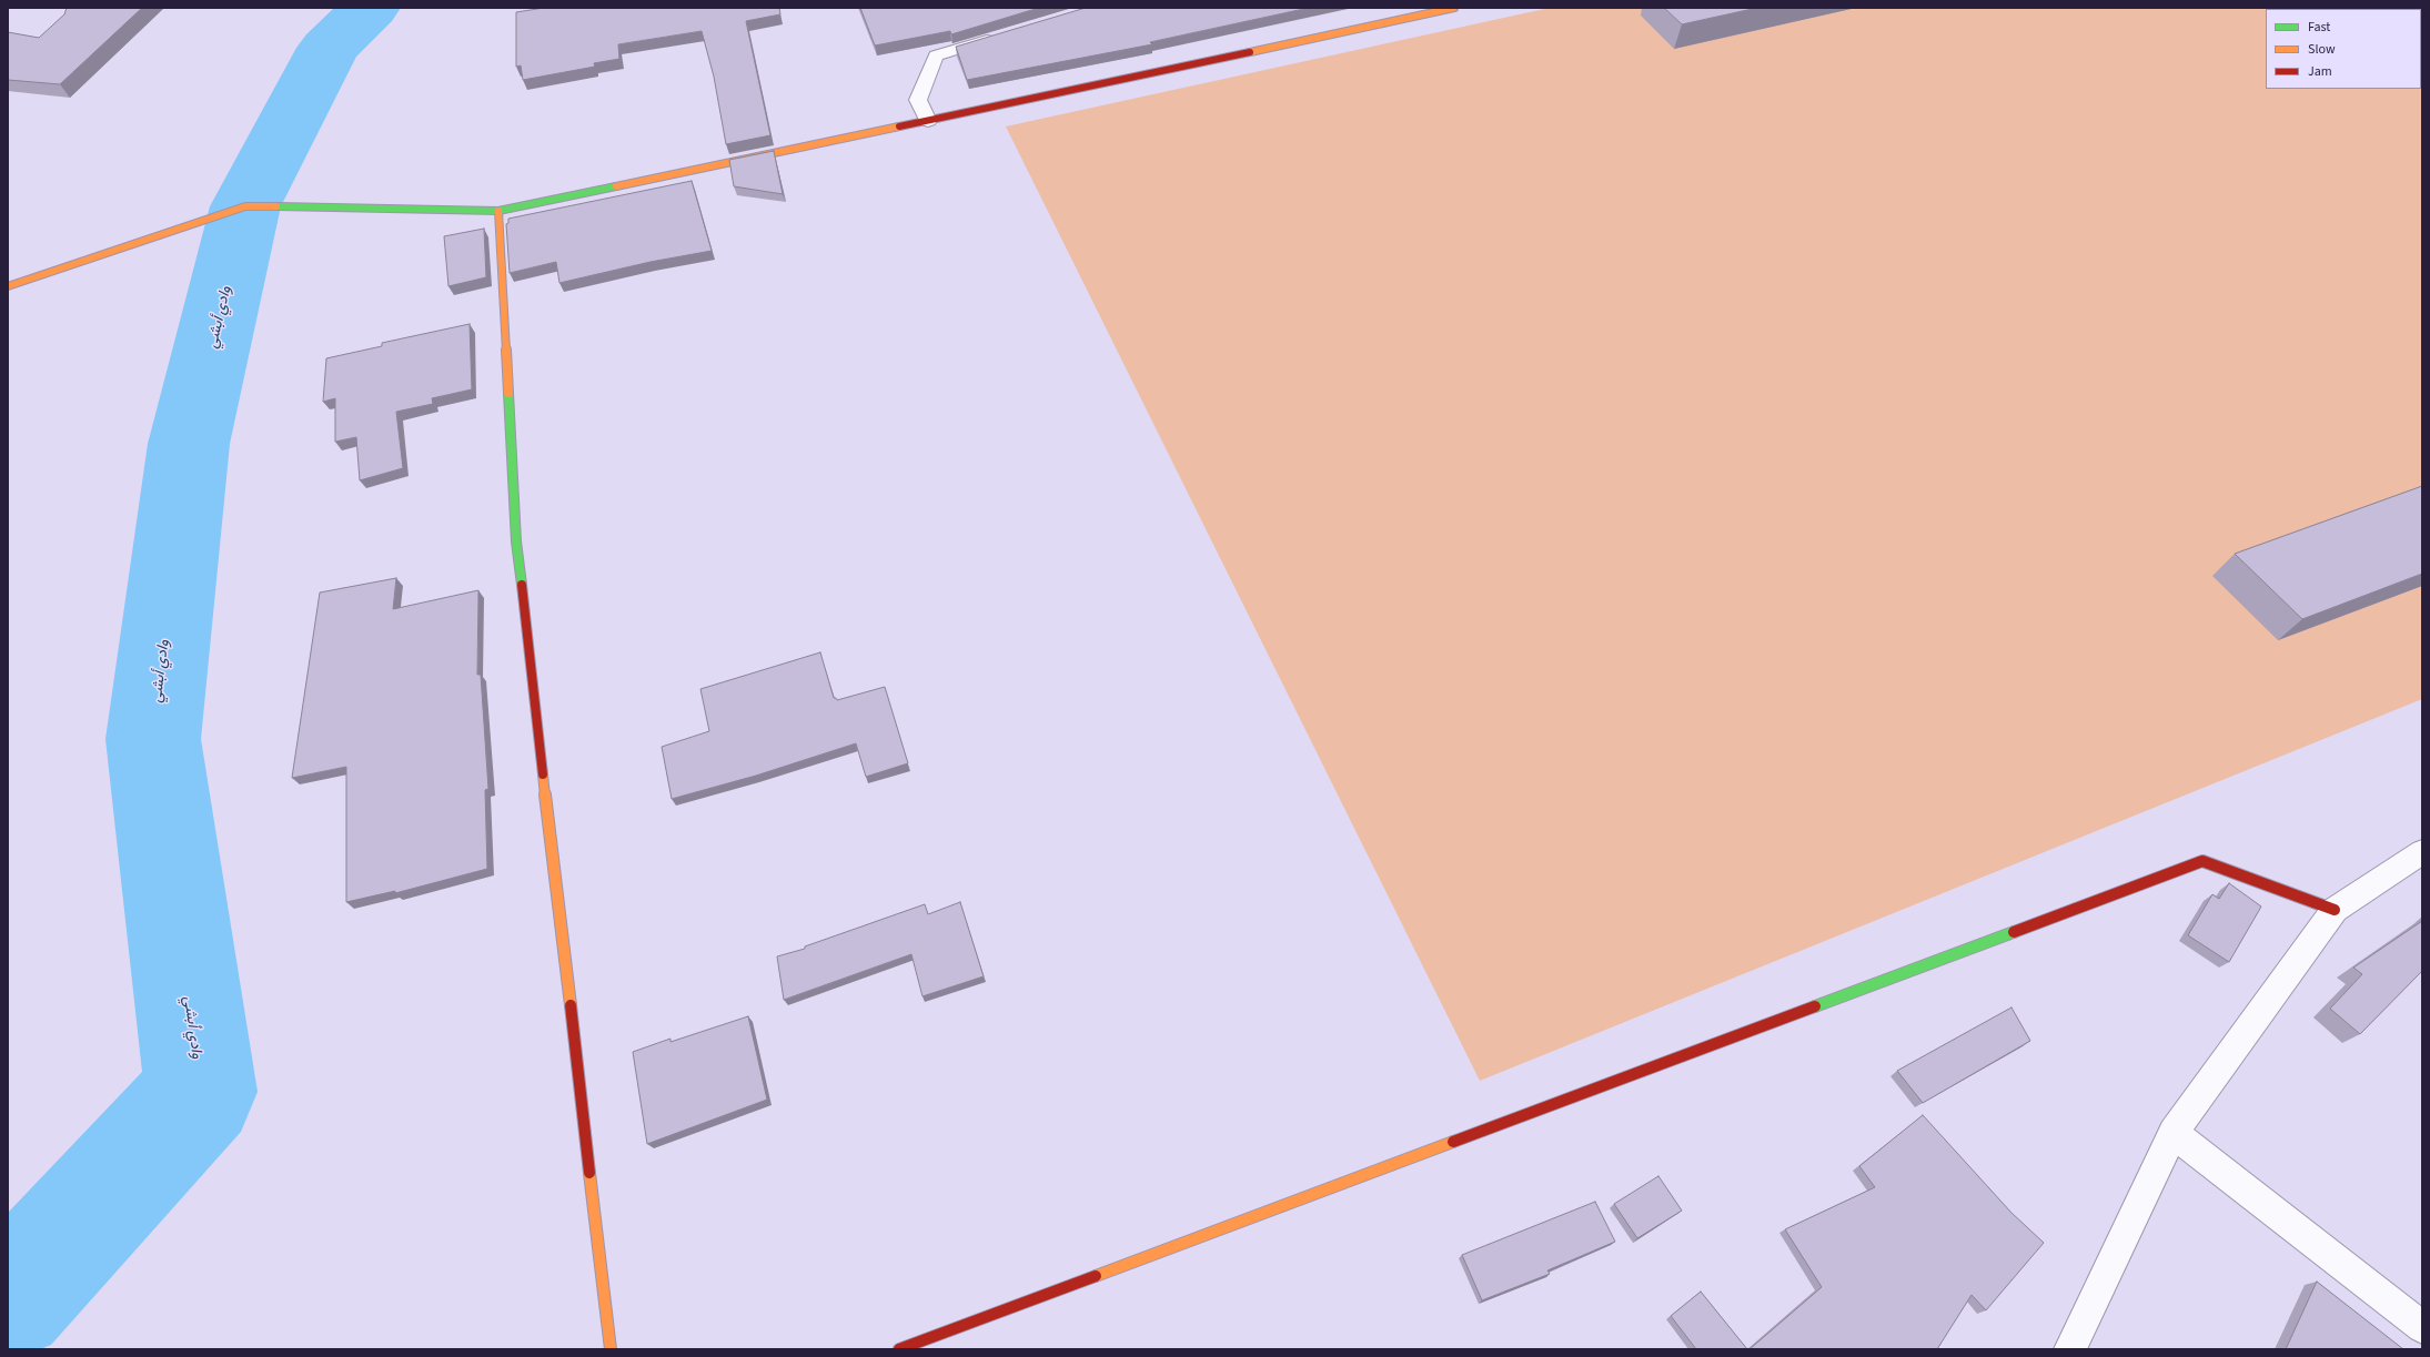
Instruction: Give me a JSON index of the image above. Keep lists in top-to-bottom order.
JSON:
{
  "water": ["وادي أبشي"],
  "legend": ["Fast", "Slow", "Jam"]
}
